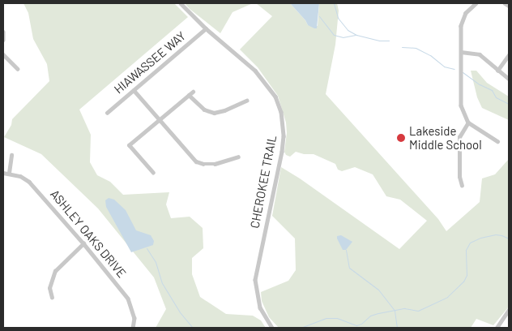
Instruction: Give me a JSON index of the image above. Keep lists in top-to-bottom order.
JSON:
{
  "streets": {
    "street": ["HIAWASSEE WAY", "CHEROKEE TRAIL", "ASHLEY OAKS DRIVE"]
  },
  "crossings": [
    ["HIAWASSEE WAY", "CHEROKEE TRAIL"]
  ],
  "places": ["Lakeside Middle School"]
}
